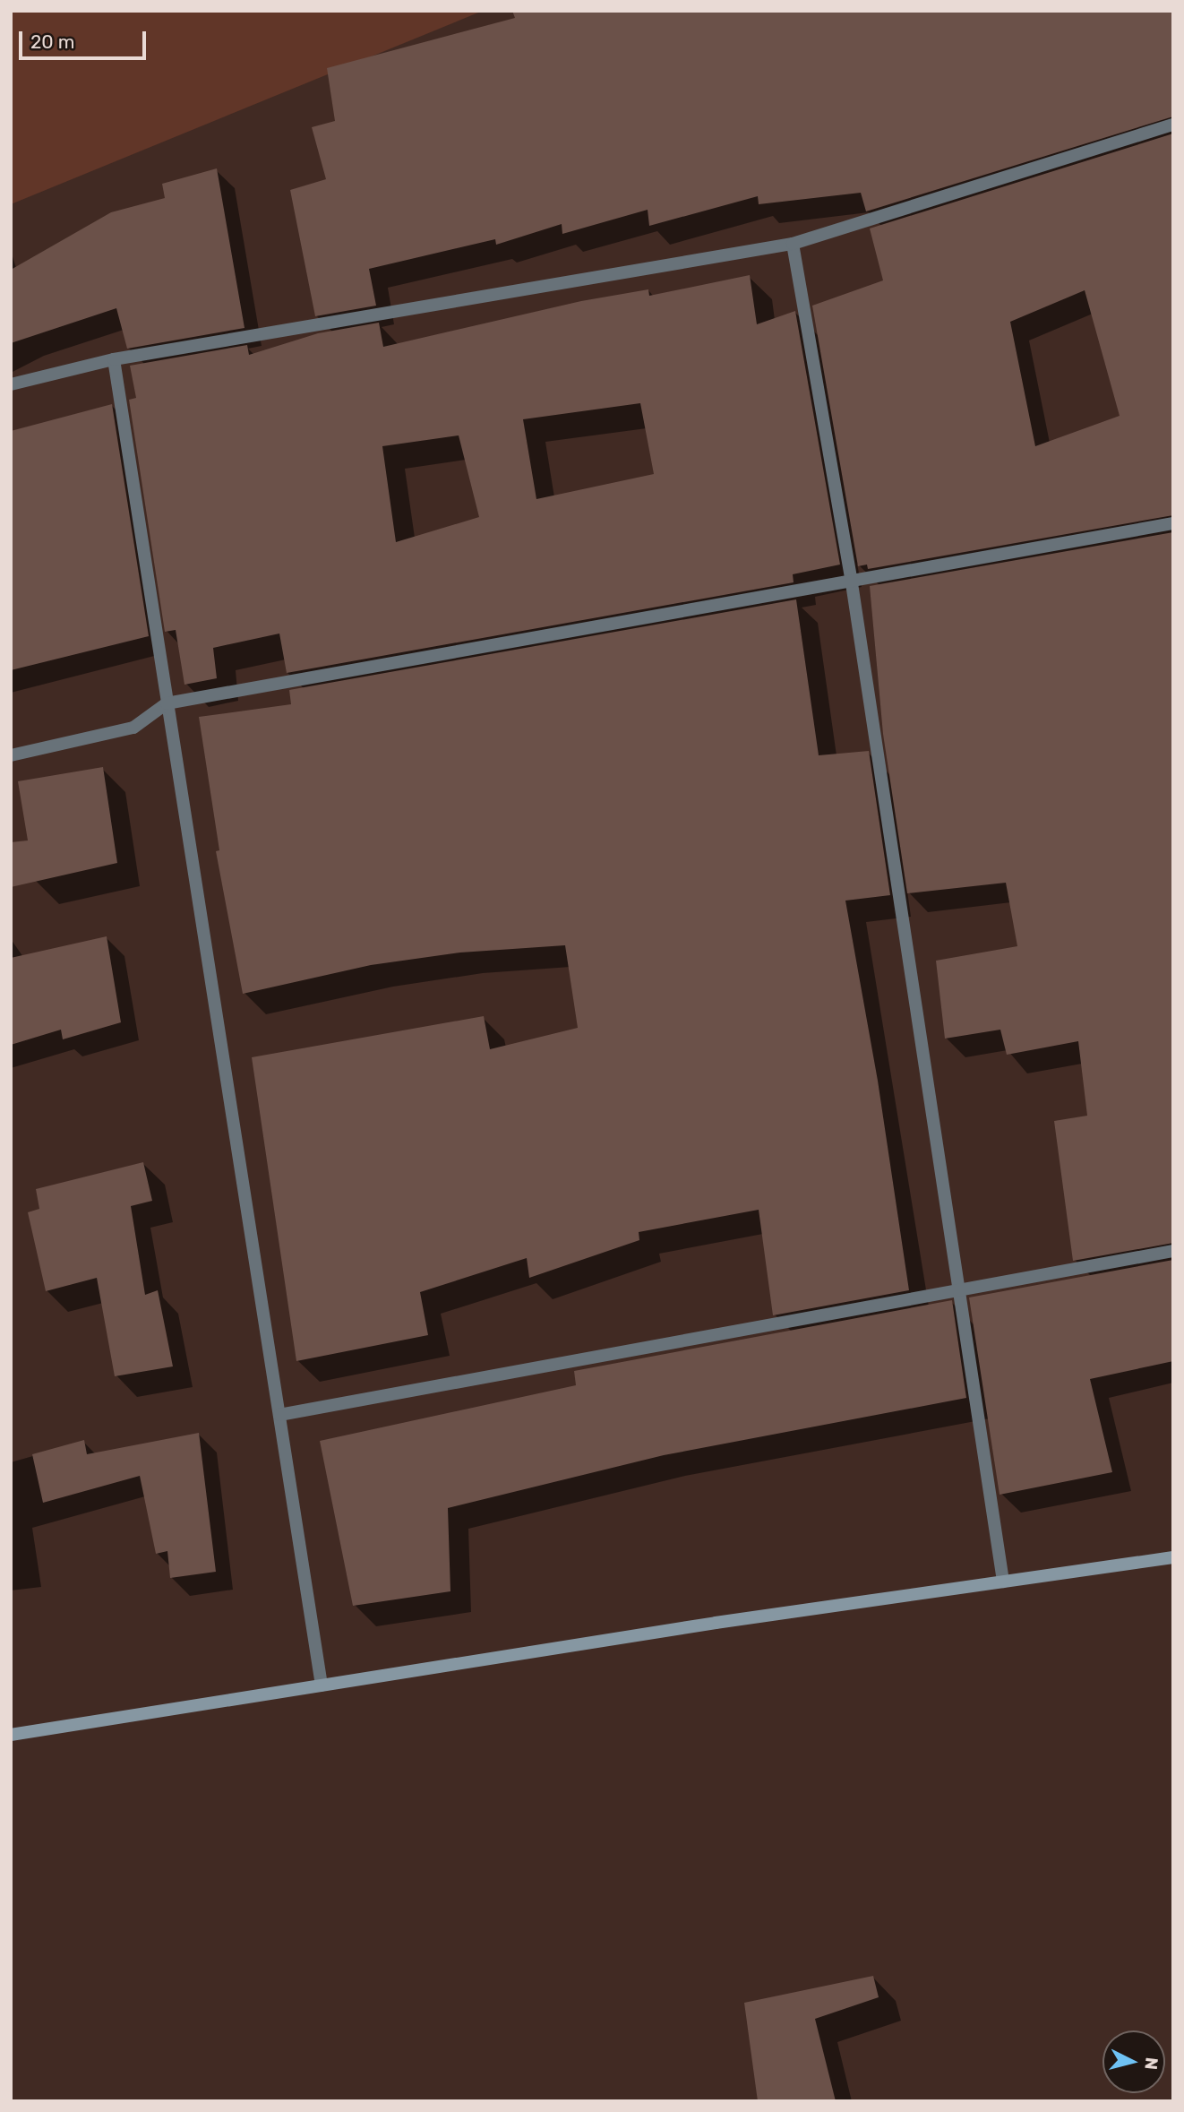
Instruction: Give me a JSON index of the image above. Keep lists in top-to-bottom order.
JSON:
{
  "scale_bar": "20 m",
  "north": "right"
}
